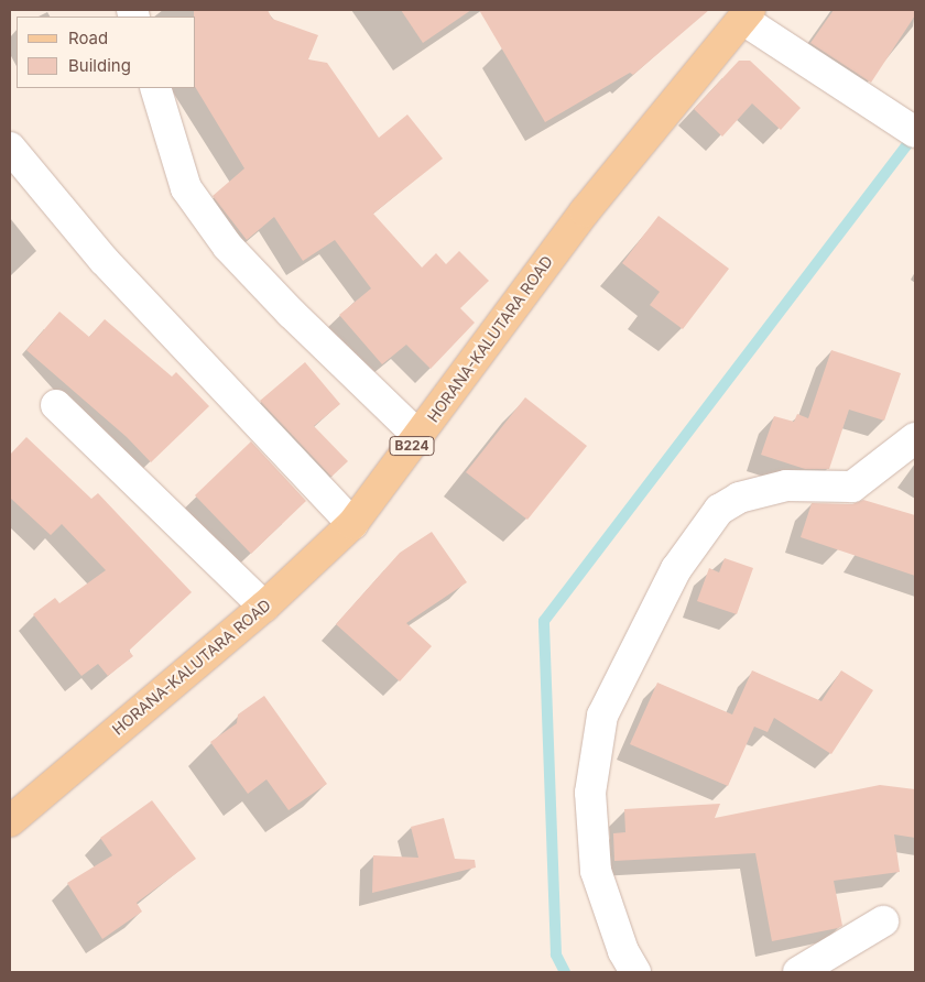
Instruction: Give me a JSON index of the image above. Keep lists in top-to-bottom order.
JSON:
{
  "streets": {
    "main road": ["HORANA-KALUTARA ROAD", "B224"]
  },
  "legend": ["Road", "Building"]
}
